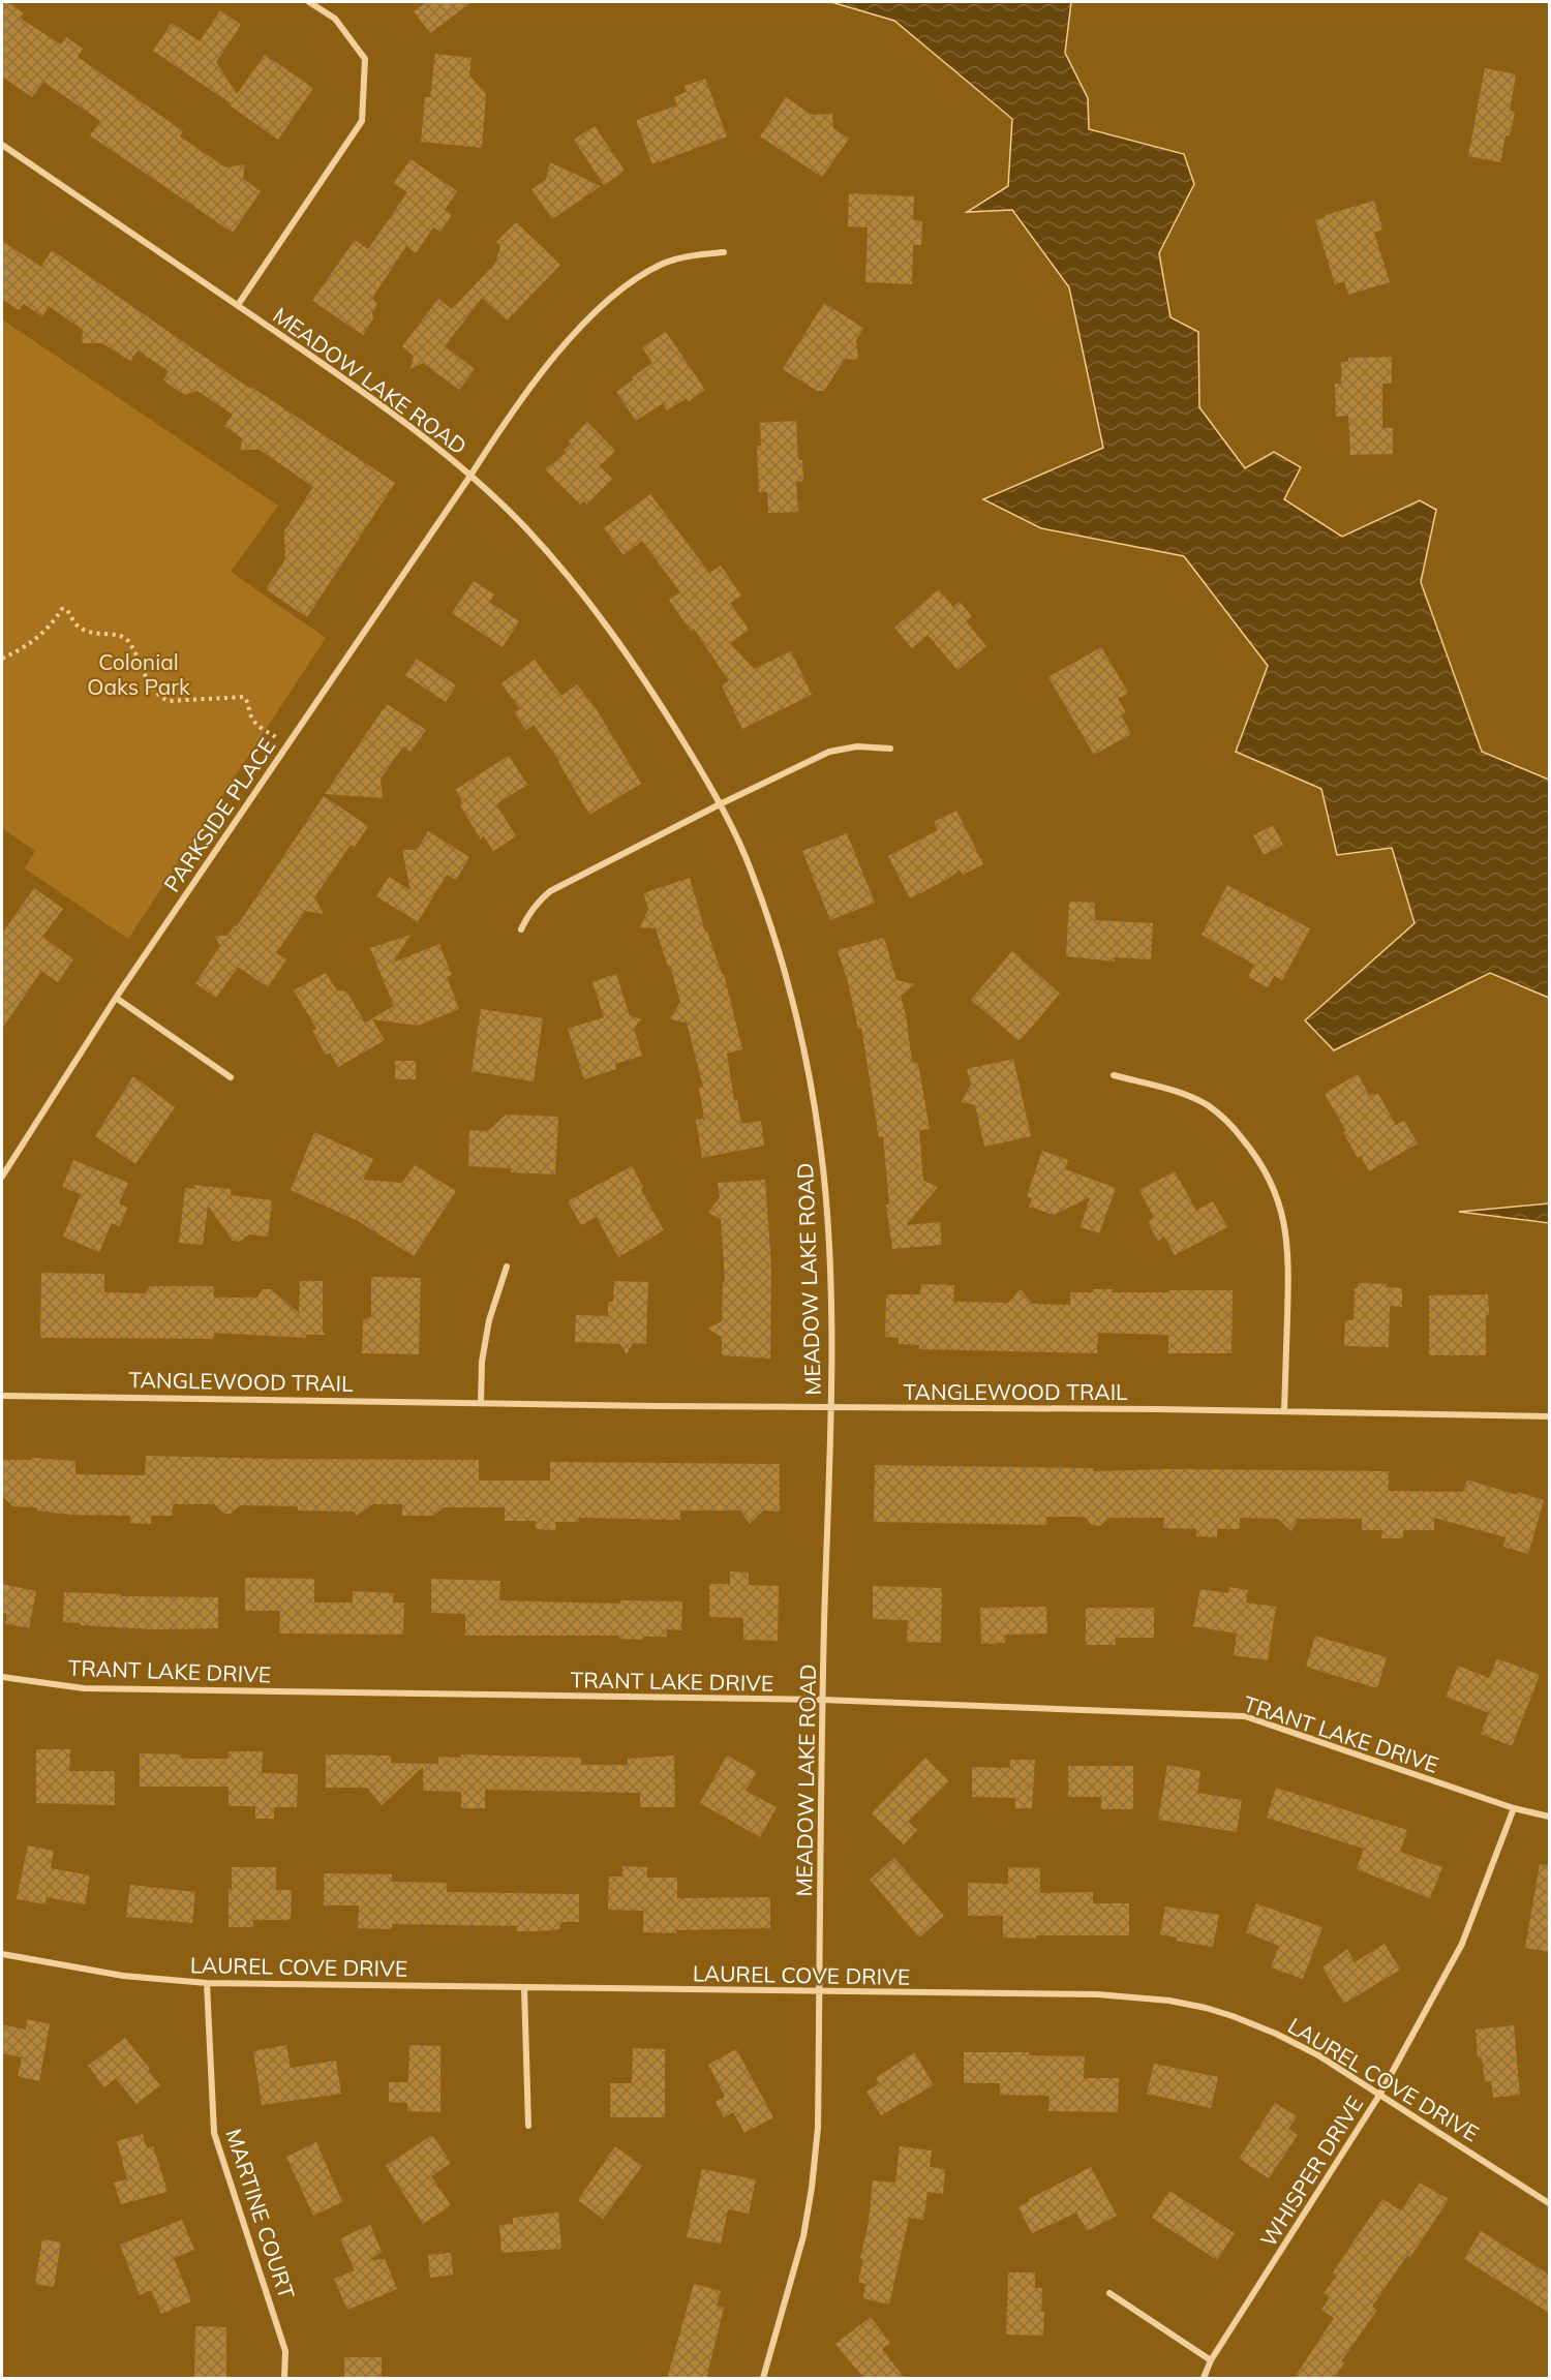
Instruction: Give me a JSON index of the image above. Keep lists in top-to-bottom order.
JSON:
{
  "streets": {
    "street": [
      "MEADOW LAKE ROAD",
      "PARKSIDE PLACE",
      "TANGLEWOOD TRAIL",
      "TRANT LAKE DRIVE",
      "LAUREL COVE DRIVE",
      "WHISPER DRIVE",
      "MARTINE COURT"
    ]
  },
  "crossings": [
    ["MEADOW LAKE ROAD", "PARKSIDE PLACE"],
    ["MEADOW LAKE ROAD", "TANGLEWOOD TRAIL"],
    ["MEADOW LAKE ROAD", "TRANT LAKE DRIVE"],
    ["MEADOW LAKE ROAD", "LAUREL COVE DRIVE"],
    ["TRANT LAKE DRIVE", "WHISPER DRIVE"],
    ["LAUREL COVE DRIVE", "WHISPER DRIVE"],
    ["LAUREL COVE DRIVE", "MARTINE COURT"]
  ],
  "parks": ["Colonial Oaks Park"]
}
